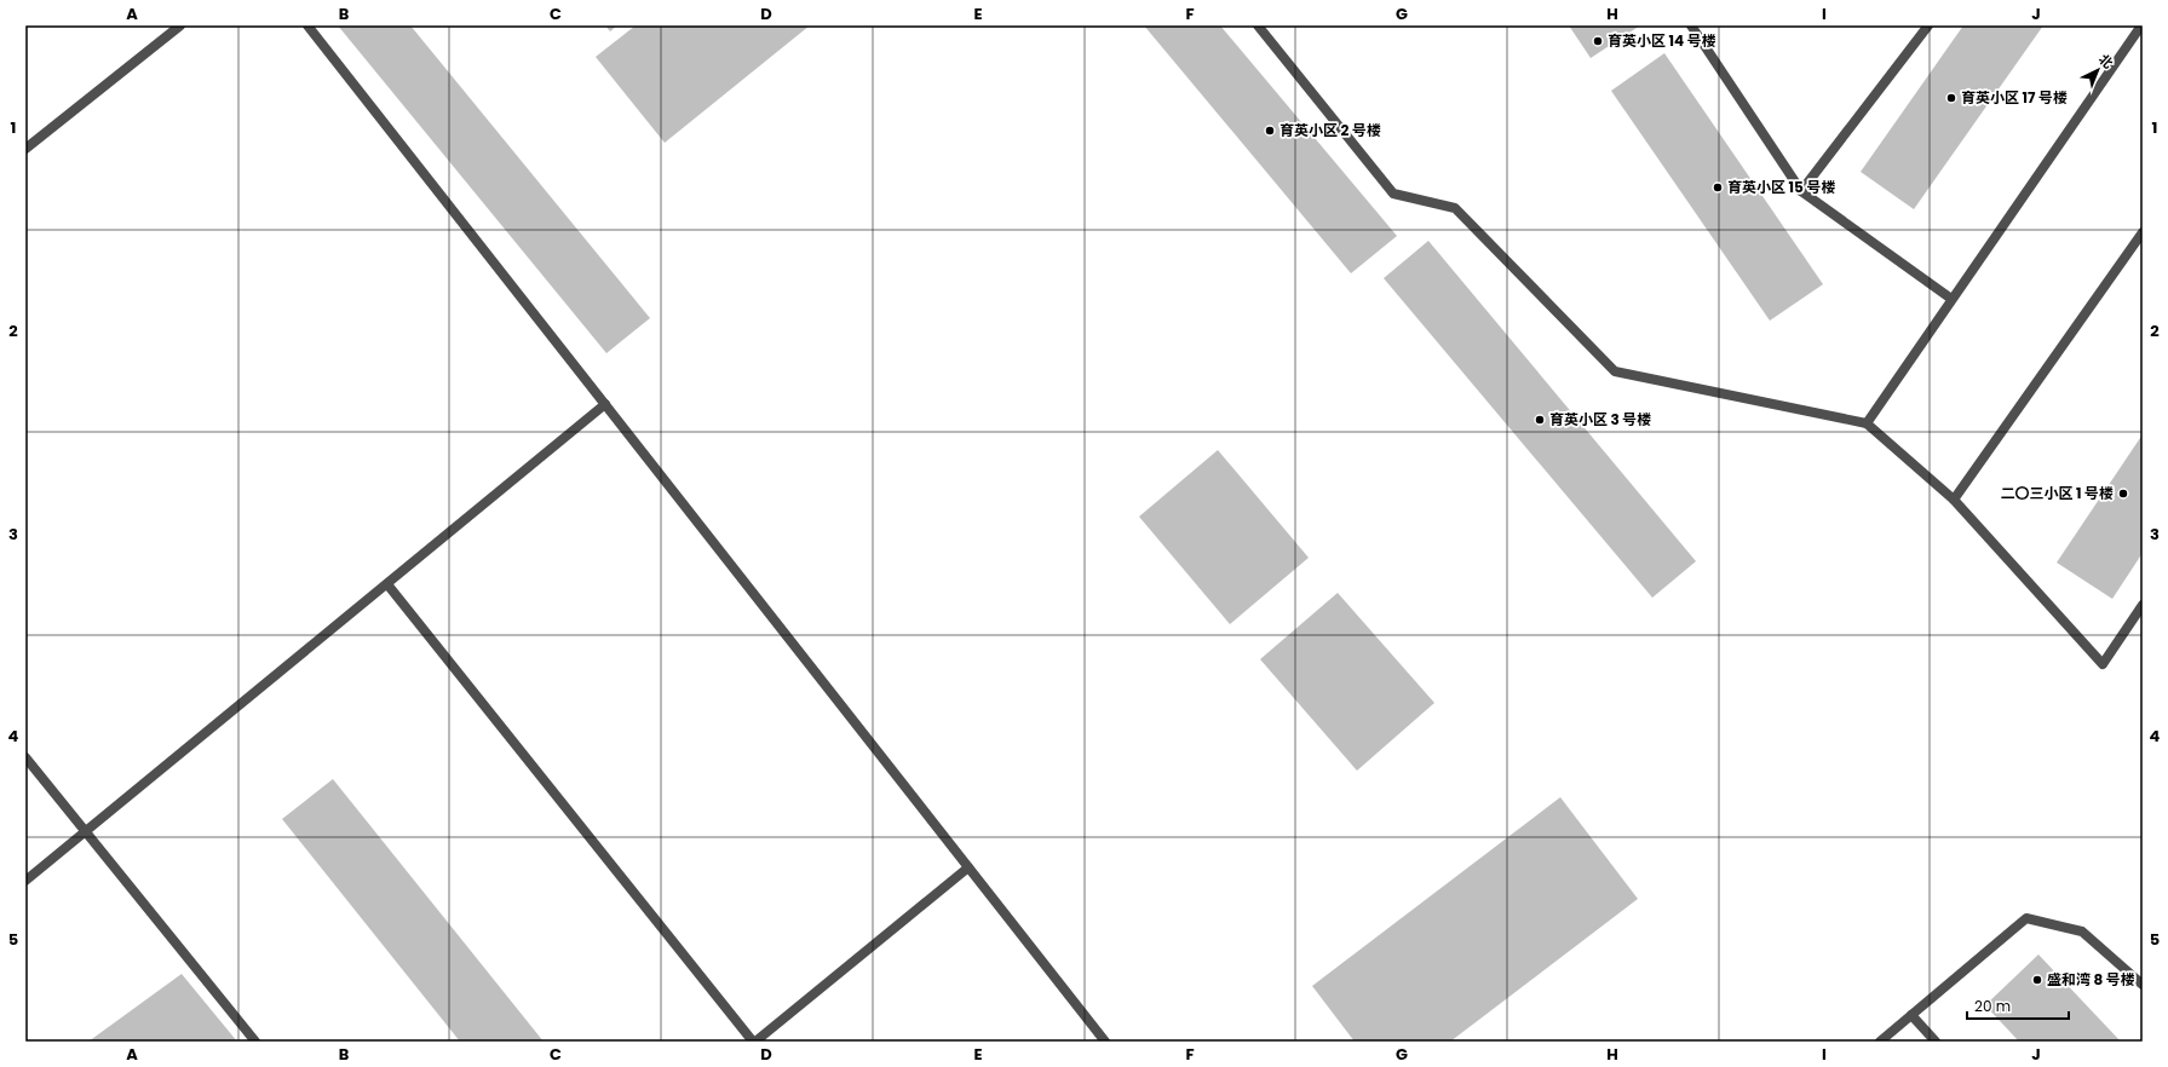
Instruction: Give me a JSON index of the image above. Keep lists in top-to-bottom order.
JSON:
{
  "places": [
    "育英小区 14 号楼",
    "育英小区 17 号楼",
    "育英小区 2 号楼",
    "育英小区 15 号楼",
    "育英小区 3 号楼",
    "二〇三小区 1 号楼",
    "盛和湾 8 号楼"
  ],
  "scale_bar": "20 m",
  "north": "top right",
  "grid": {
    "columns": [
      "A",
      "B",
      "C",
      "D",
      "E",
      "F",
      "G",
      "H",
      "I",
      "J"
    ],
    "rows": [
      "1",
      "2",
      "3",
      "4",
      "5"
    ]
  }
}
